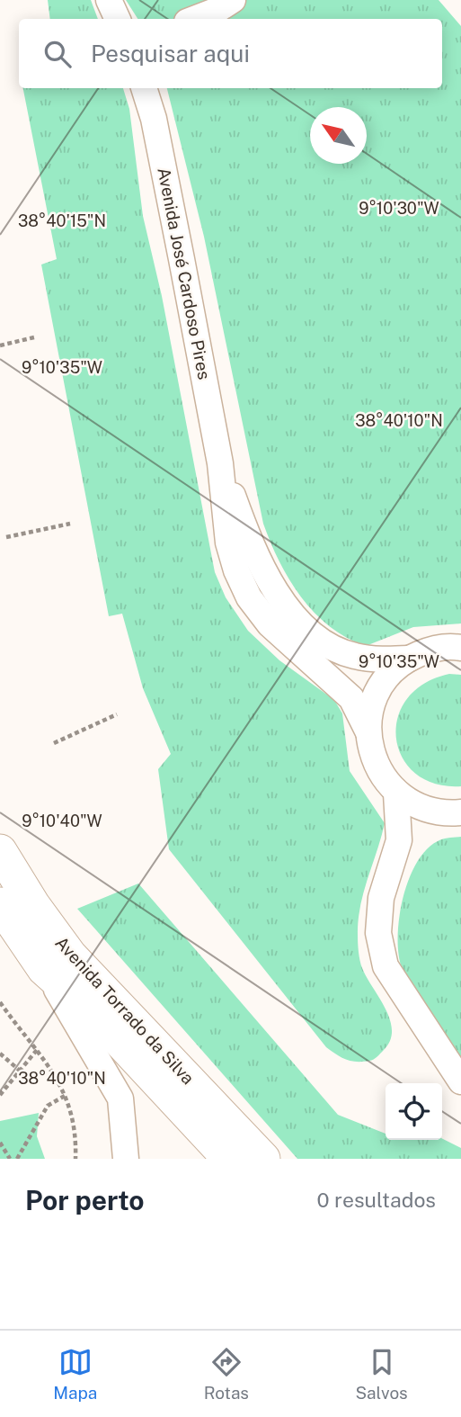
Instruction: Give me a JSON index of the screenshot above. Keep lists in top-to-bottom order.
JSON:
{
  "streets": {
    "main road": ["Avenida Torrado da Silva"],
    "street": ["Avenida José Cardoso Pires"]
  },
  "north": "top left",
  "page": {
    "search": "Pesquisar aqui",
    "heading": ["Por perto", "0 resultados"],
    "nav": ["Mapa", "Rotas", "Salvos"]
  },
  "coordinates": [
    "9°10'30\"W",
    "38°40'15\"N",
    "9°10'35\"W",
    "38°40'10\"N",
    "9°10'40\"W"
  ]
}
